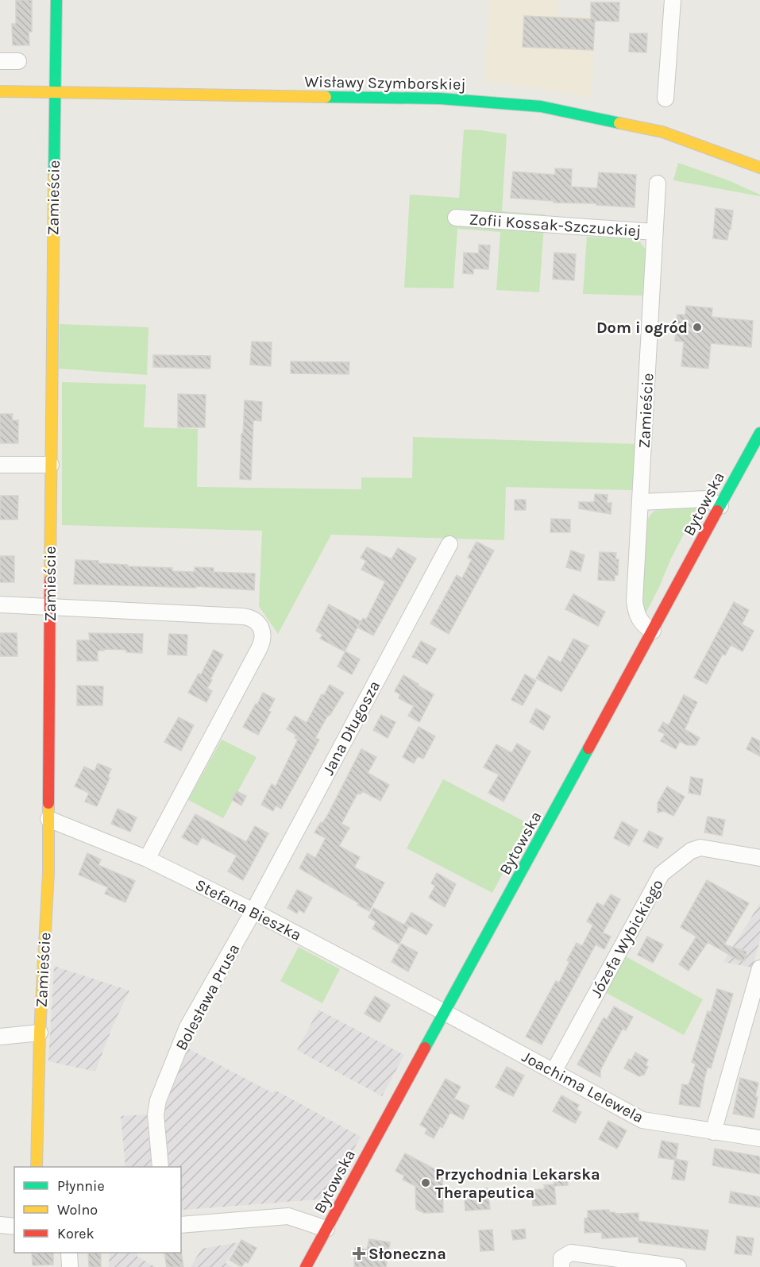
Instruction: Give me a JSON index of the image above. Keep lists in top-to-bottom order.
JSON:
{
  "streets": {
    "street": [
      "Wisławy Szymborskiej",
      "Zamieście",
      "Zofii Kossak-Szczuckiej",
      "Bytowska",
      "Jana Długosza",
      "Stefana Bieszka",
      "Józefa Wybickiego",
      "Bolesława Prusa",
      "Joachima Lelewela"
    ]
  },
  "crossings": [
    ["Wisławy Szymborskiej", "Zamieście"],
    ["Zamieście", "Zofii Kossak-Szczuckiej"],
    ["Zamieście", "Bytowska"],
    ["Zamieście", "Stefana Bieszka"],
    ["Bytowska", "Stefana Bieszka"],
    ["Bytowska", "Joachima Lelewela"],
    ["Jana Długosza", "Stefana Bieszka"],
    ["Jana Długosza", "Bolesława Prusa"],
    ["Stefana Bieszka", "Bolesława Prusa"],
    ["Stefana Bieszka", "Joachima Lelewela"],
    ["Józefa Wybickiego", "Joachima Lelewela"]
  ],
  "places": {
    "other": ["Dom i ogród", "Przychodnia Lekarska Therapeutica"],
    "health": ["Słoneczna"]
  },
  "legend": ["Płynnie", "Wolno", "Korek"]
}
